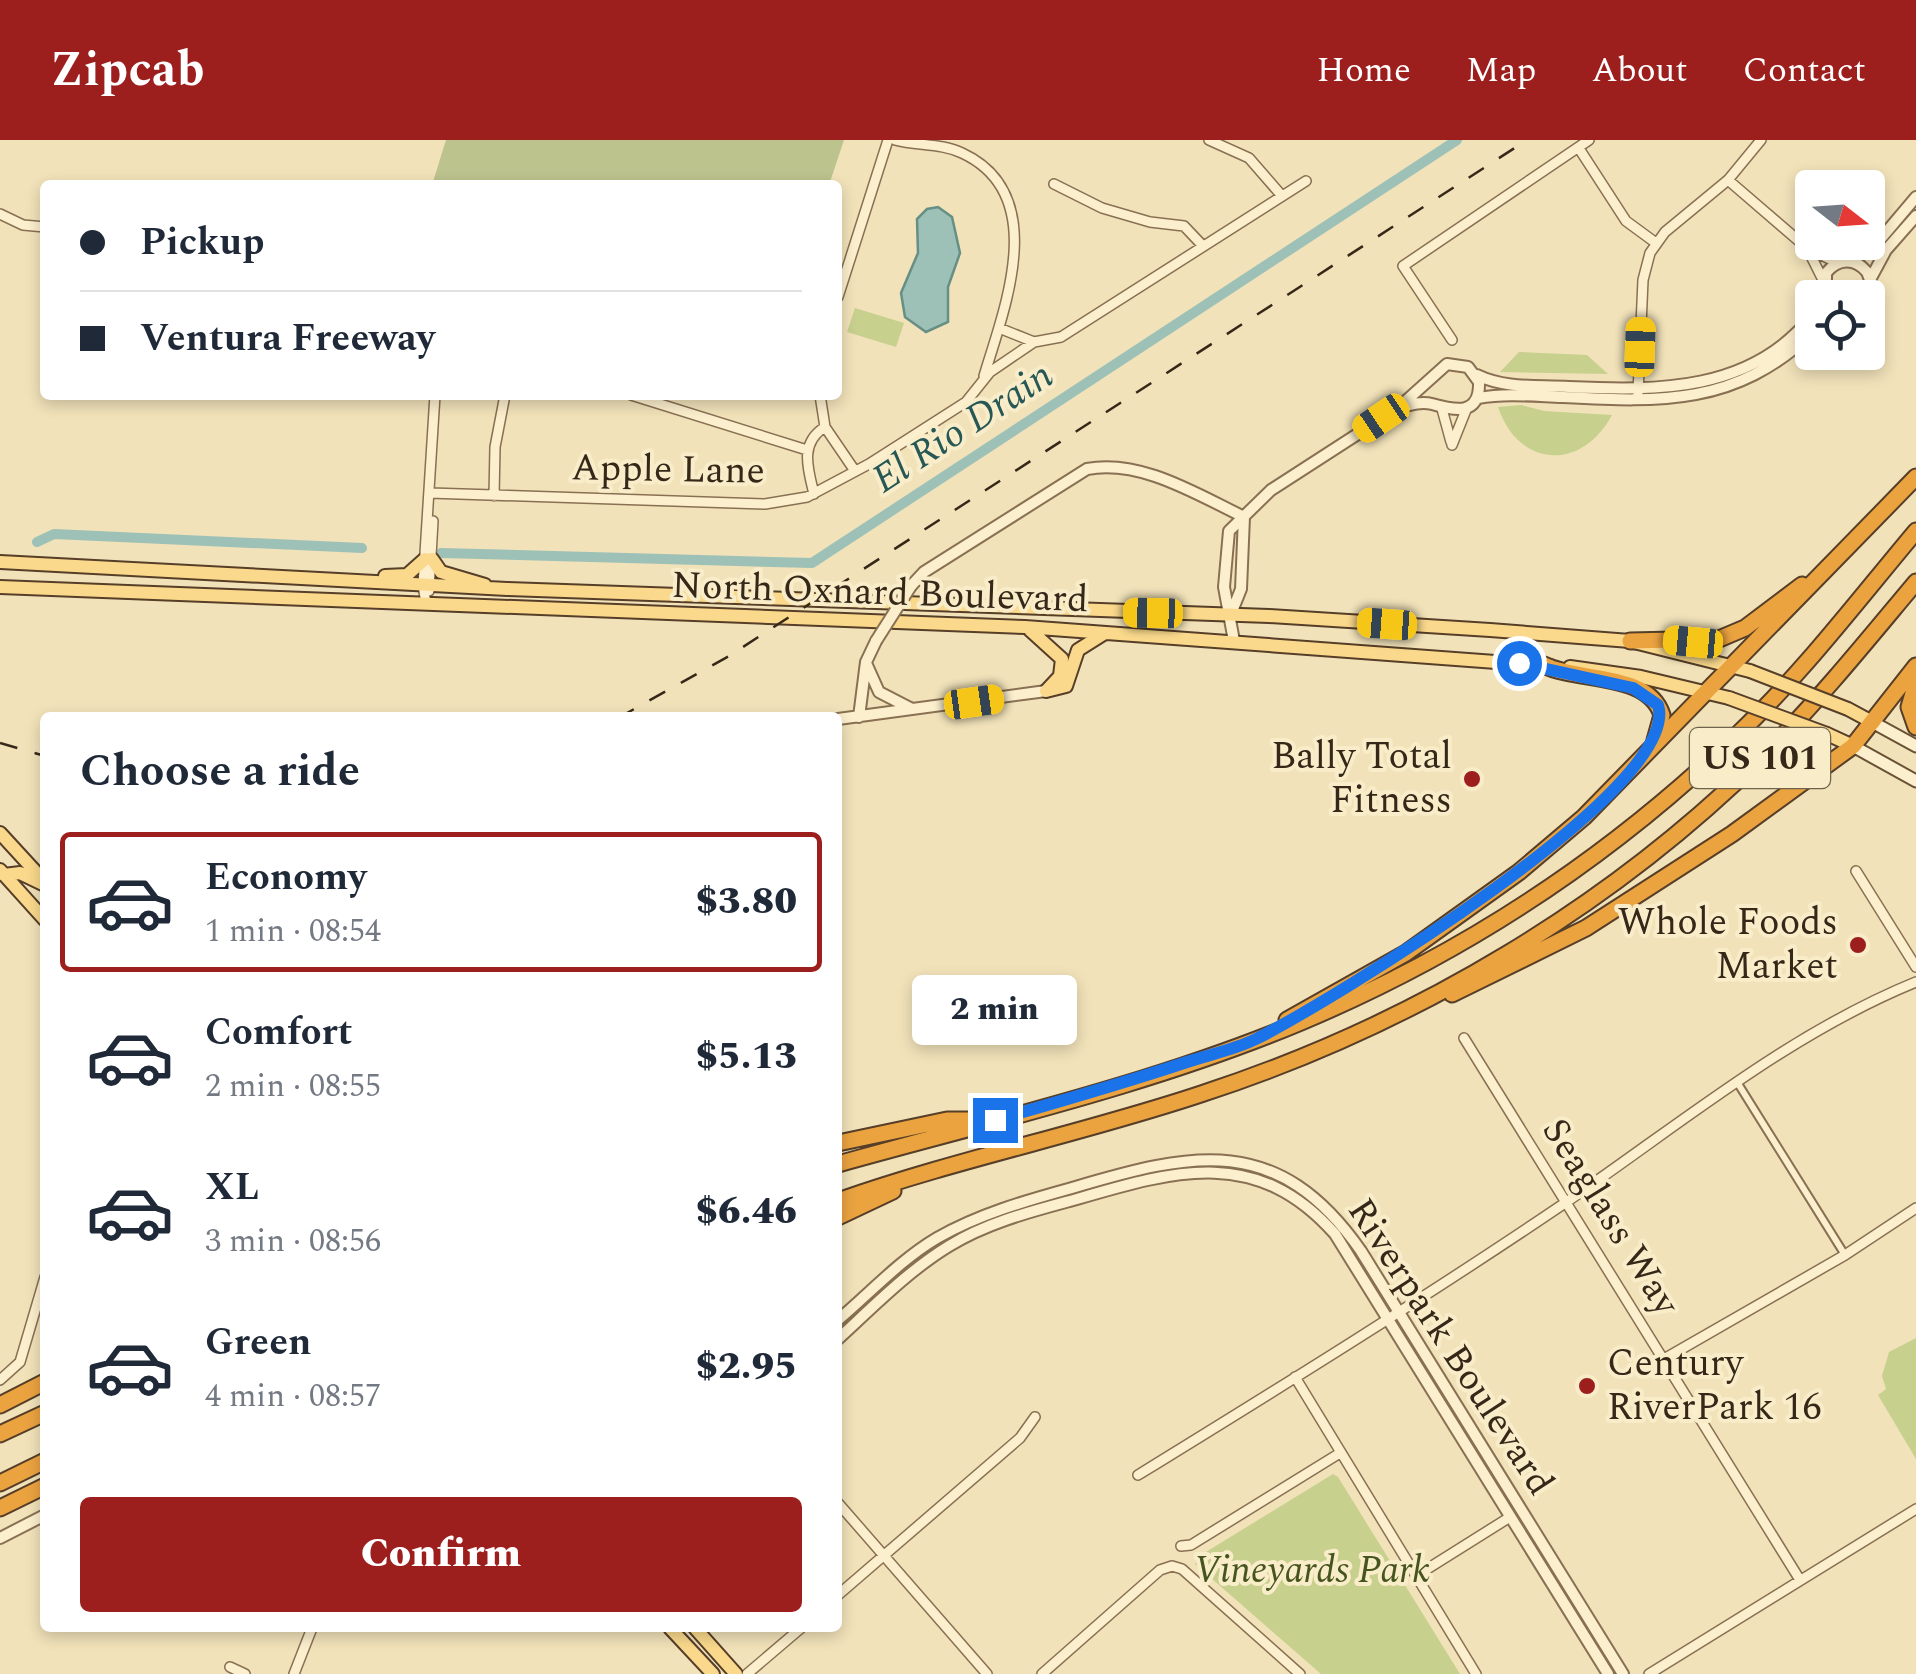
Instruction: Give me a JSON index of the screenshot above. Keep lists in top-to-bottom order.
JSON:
{
  "streets": {
    "highway": ["US 101"],
    "main road": ["North Oxnard Boulevard"],
    "street": ["Apple Lane", "Seaglass Way", "Riverpark Boulevard"]
  },
  "water": ["El Rio Drain"],
  "parks": ["Vineyards Park"],
  "places": ["Bally Total Fitness", "Whole Foods Market", "Century RiverPark 16"],
  "north": "right",
  "page": {
    "header": "Zipcab",
    "nav": [
      "Home",
      "Map",
      "About",
      "Contact"
    ],
    "banner": ["Pickup", "Ventura Freeway"],
    "heading": "Choose a ride",
    "list": [
      {
        "name": "Economy",
        "note": "1 min · 08:54",
        "value": "$3.80"
      },
      {
        "name": "Comfort",
        "note": "2 min · 08:55",
        "value": "$5.13"
      },
      {
        "name": "XL",
        "note": "3 min · 08:56",
        "value": "$6.46"
      },
      {
        "name": "Green",
        "note": "4 min · 08:57",
        "value": "$2.95"
      }
    ],
    "bubble": "2 min",
    "buttons": "Confirm"
  }
}
